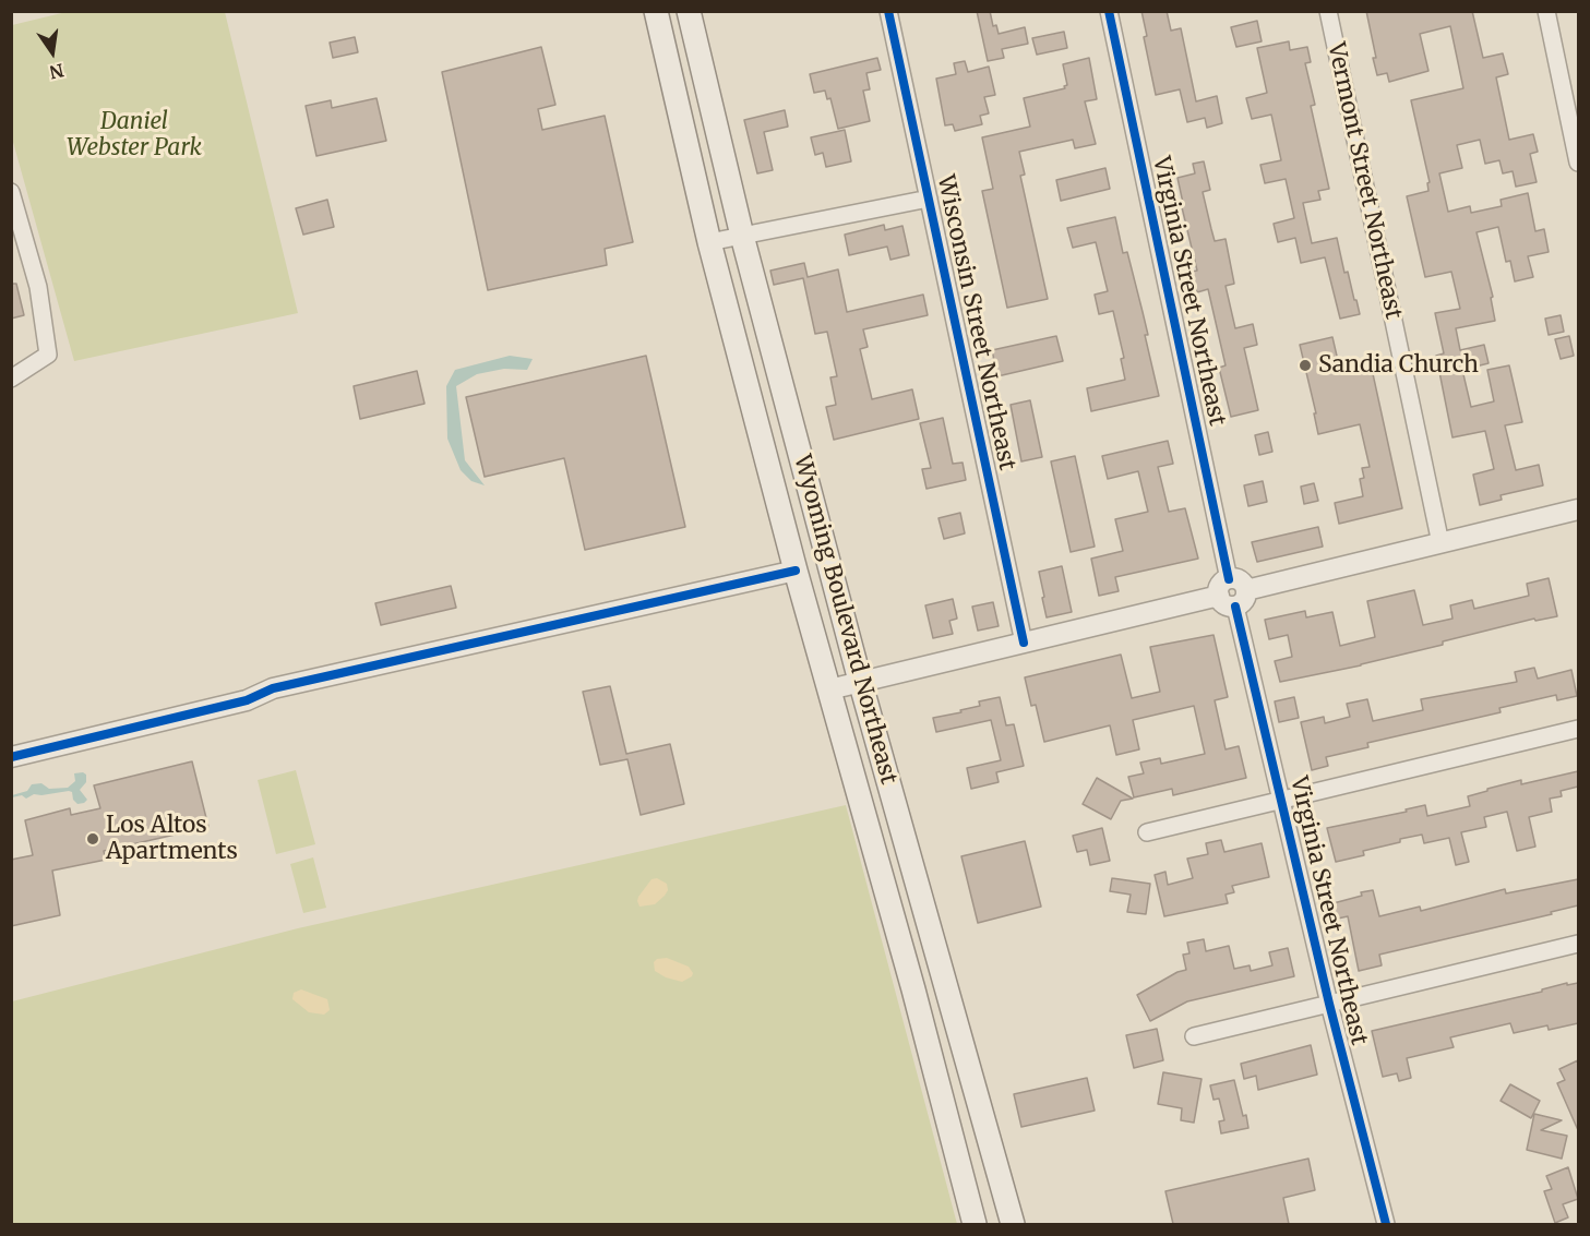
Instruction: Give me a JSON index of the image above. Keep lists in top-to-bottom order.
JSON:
{
  "streets": {
    "main road": ["Wyoming Boulevard Northeast"],
    "street": ["Vermont Street Northeast", "Virginia Street Northeast", "Wisconsin Street Northeast"]
  },
  "parks": ["Daniel Webster Park"],
  "places": ["Sandia Church", "Los Altos Apartments"],
  "north": "bottom"
}
